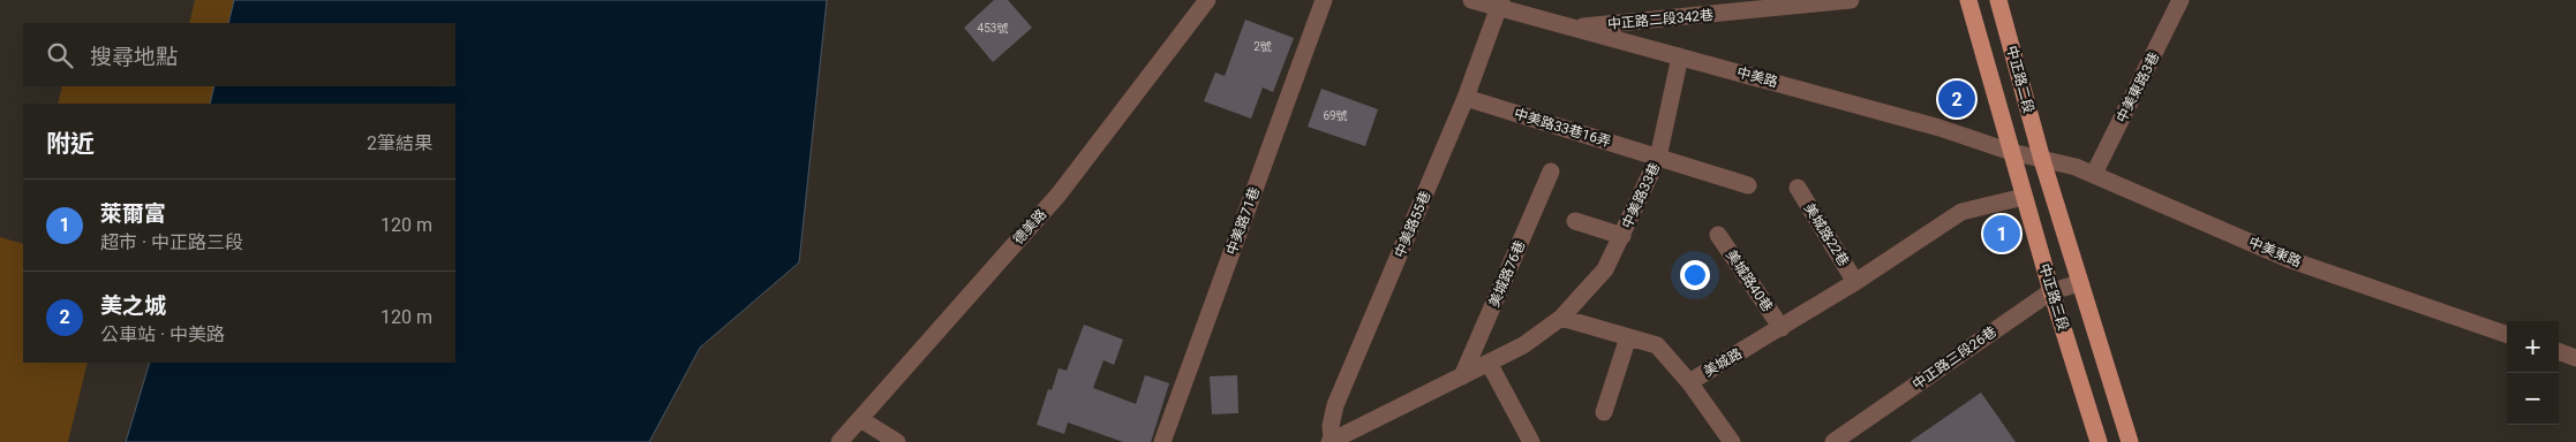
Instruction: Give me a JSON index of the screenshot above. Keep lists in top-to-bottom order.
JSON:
{
  "streets": {
    "main road": ["中正路二段", "中正路三段"],
    "street": [
      "中正路二段342巷",
      "中美路",
      "中美東路3巷",
      "中美路33巷16弄",
      "中美路33巷",
      "中美路71巷",
      "中美路55巷",
      "德美路",
      "美城路22巷",
      "中美東路",
      "美城路76巷",
      "美城路40巷",
      "中正路三段26巷",
      "美城路"
    ]
  },
  "crossings": [
    ["中正路二段342巷", "中美路"],
    ["中美路", "中正路二段"],
    ["中美路", "中美路33巷"],
    ["中美路", "中美路55巷"],
    ["中美路", "中美東路"],
    ["中美路", "中正路三段"],
    ["中正路二段", "中美東路"],
    ["中正路二段", "中正路三段"],
    ["中美東路3巷", "中美東路"],
    ["中美路33巷16弄", "中美路33巷"],
    ["中美路33巷16弄", "中美路55巷"],
    ["中美路33巷", "美城路"],
    ["美城路22巷", "美城路"],
    ["中美東路", "中正路三段"],
    ["美城路40巷", "美城路"],
    ["中正路三段", "中正路三段26巷"],
    ["中正路三段", "美城路"]
  ],
  "house_numbers": ["453號", "2號", "69號"],
  "page": {
    "search": "搜尋地點",
    "pins": ["2", "1"],
    "heading": ["附近", "2筆結果"],
    "list": [
      {
        "mark": "1",
        "name": "萊爾富",
        "note": "超市 · 中正路三段",
        "value": "120 m"
      },
      {
        "mark": "2",
        "name": "美之城",
        "note": "公車站 · 中美路",
        "value": "120 m"
      }
    ],
    "map_buttons": ["+", "−"]
  }
}
